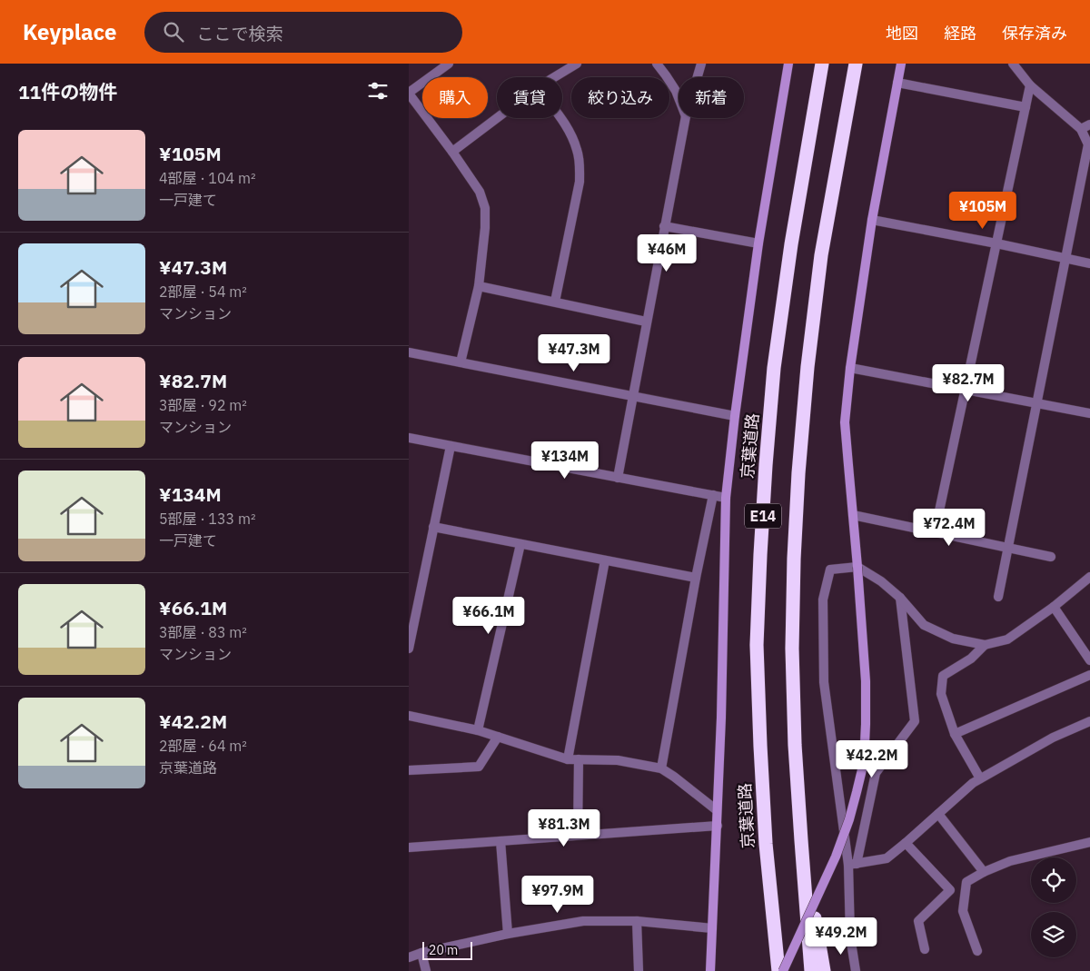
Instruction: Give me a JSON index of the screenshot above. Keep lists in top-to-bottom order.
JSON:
{
  "streets": {
    "highway": ["京葉道路", "E14"]
  },
  "scale_bar": "20 m",
  "page": {
    "header": "Keyplace",
    "search": "ここで検索",
    "nav": ["地図", "経路", "保存済み"],
    "heading": "11件の物件",
    "chip": [
      "購入",
      "賃貸",
      "絞り込み",
      "新着"
    ],
    "list": [
      {
        "name": "¥105M",
        "note": "4部屋 · 104 m² · 一戸建て"
      },
      {
        "name": "¥47.3M",
        "note": "2部屋 · 54 m² · マンション"
      },
      {
        "name": "¥82.7M",
        "note": "3部屋 · 92 m² · マンション"
      },
      {
        "name": "¥134M",
        "note": "5部屋 · 133 m² · 一戸建て"
      },
      {
        "name": "¥66.1M",
        "note": "3部屋 · 83 m² · マンション"
      },
      {
        "name": "¥42.2M",
        "note": "2部屋 · 64 m² · 京葉道路"
      }
    ],
    "price": [
      "¥105M",
      "¥46M",
      "¥47.3M",
      "¥82.7M",
      "¥134M",
      "¥72.4M",
      "¥66.1M",
      "¥42.2M",
      "¥81.3M",
      "¥97.9M",
      "¥49.2M"
    ],
    "scale": "20 m"
  }
}
